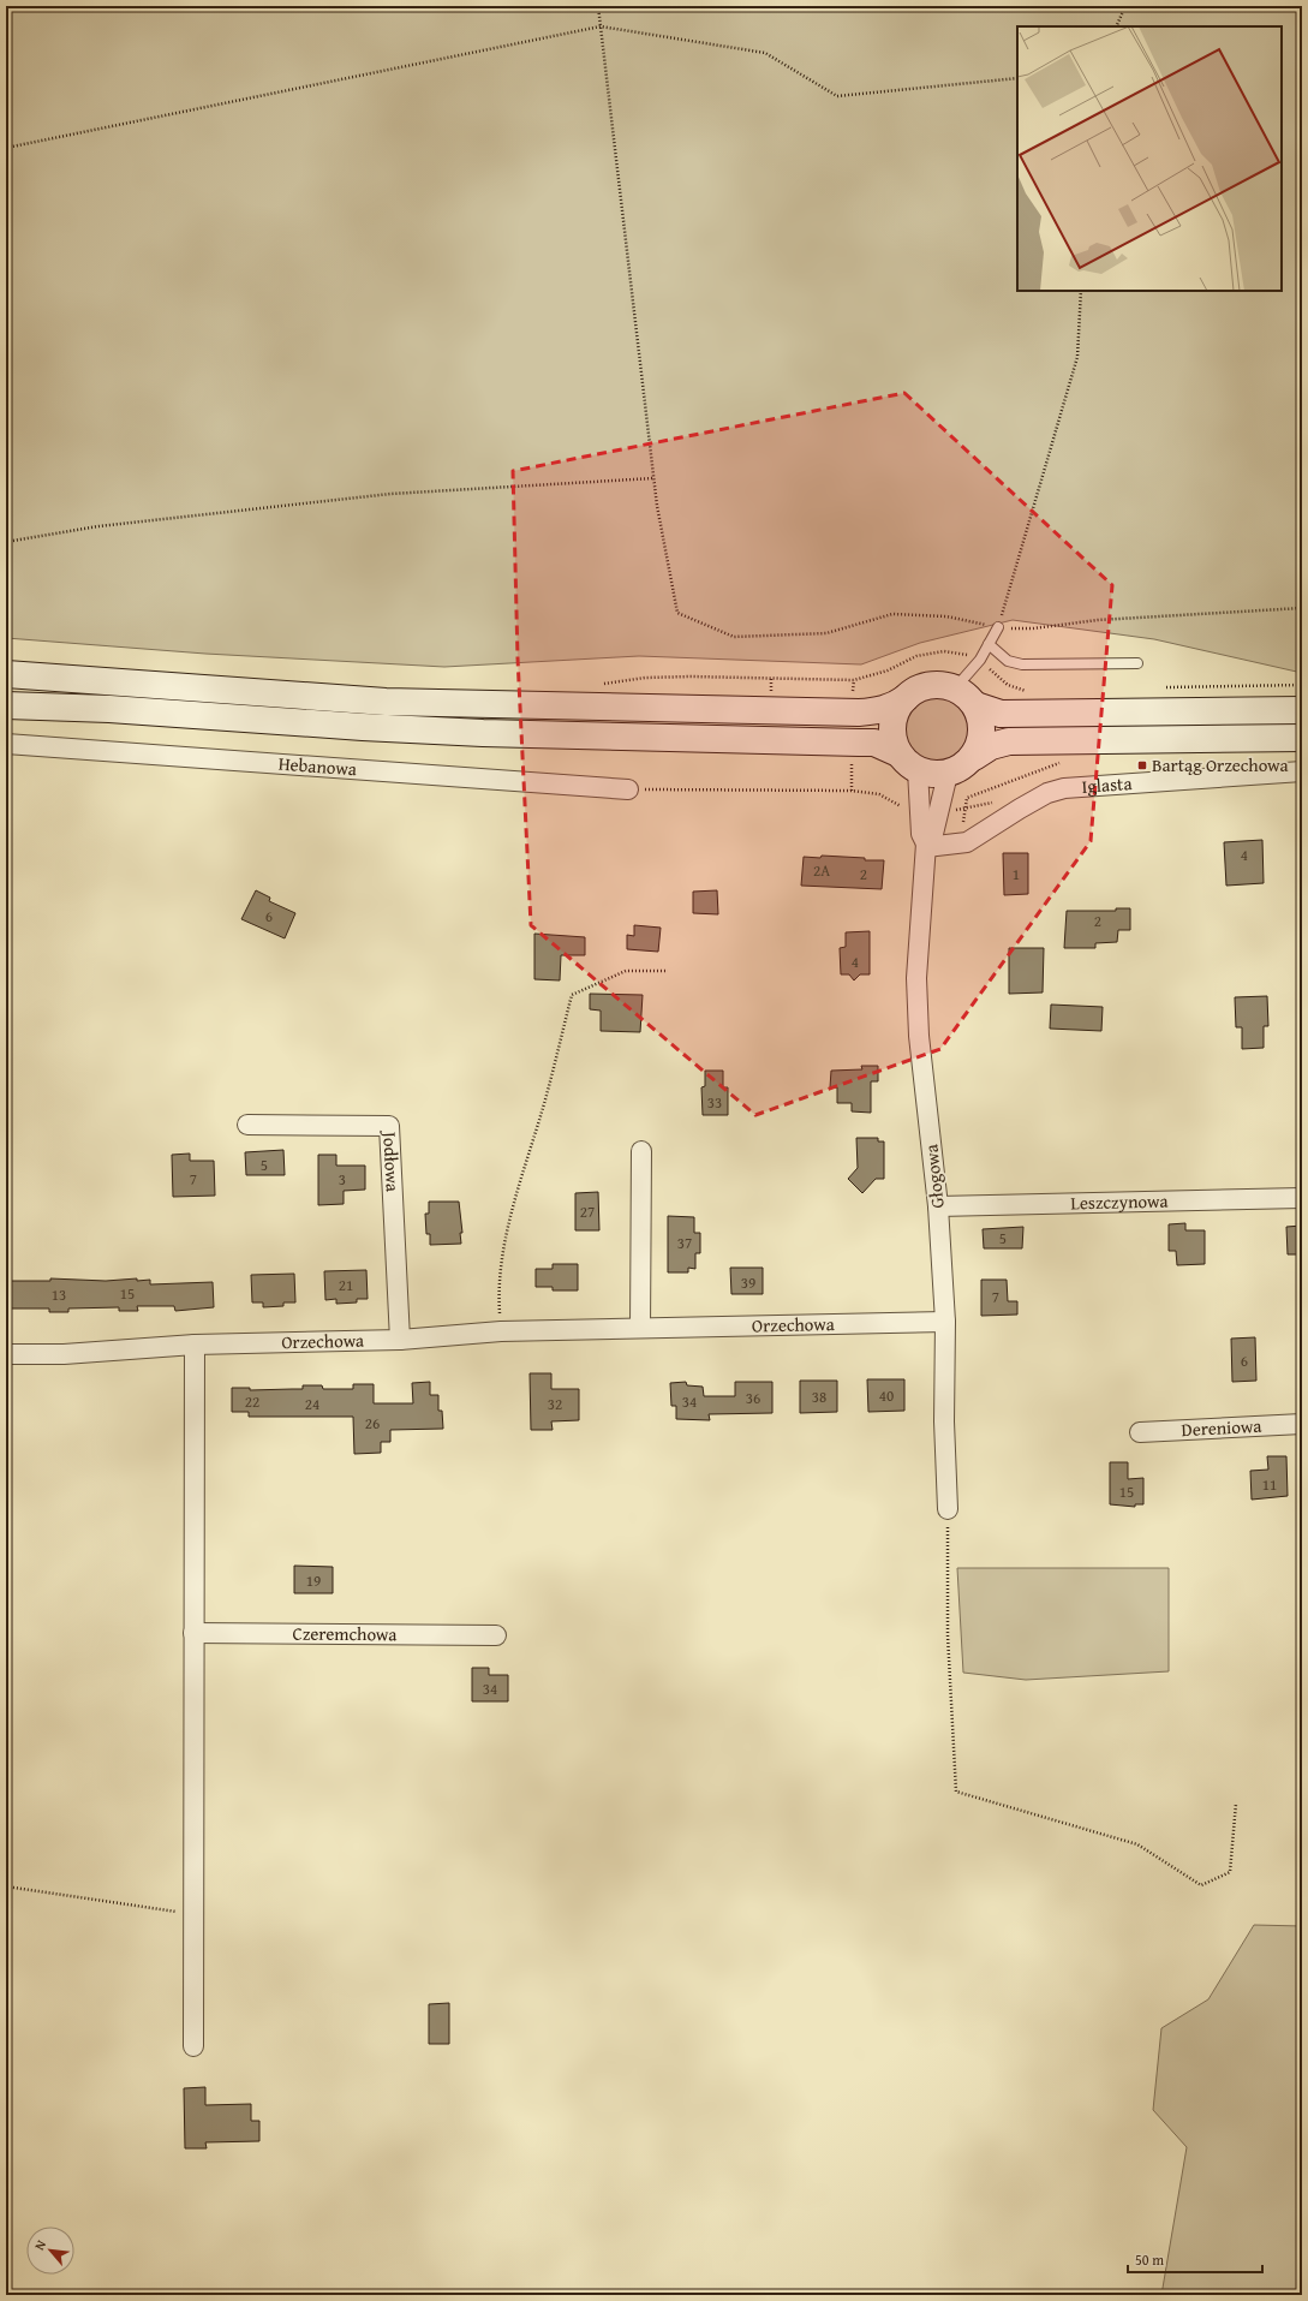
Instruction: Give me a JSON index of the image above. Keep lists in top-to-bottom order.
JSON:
{
  "streets": {
    "street": [
      "Hebanowa",
      "Iglasta",
      "Jodłowa",
      "Głogowa",
      "Leszczynowa",
      "Orzechowa",
      "Dereniowa",
      "Czeremchowa"
    ]
  },
  "crossings": [
    ["Iglasta", "Głogowa"],
    ["Jodłowa", "Orzechowa"],
    ["Głogowa", "Leszczynowa"],
    ["Głogowa", "Orzechowa"]
  ],
  "places": {
    "transit": ["Bartąg Orzechowa"]
  },
  "house_numbers": [
    "4",
    "2A",
    "2",
    "1",
    "6",
    "2",
    "4",
    "33",
    "5",
    "7",
    "3",
    "27",
    "5",
    "37",
    "39",
    "21",
    "15",
    "13",
    "7",
    "6",
    "40",
    "38",
    "36",
    "22",
    "34",
    "24",
    "32",
    "26",
    "11",
    "15",
    "19",
    "34"
  ],
  "scale_bar": "50 m",
  "north": "top left"
}
